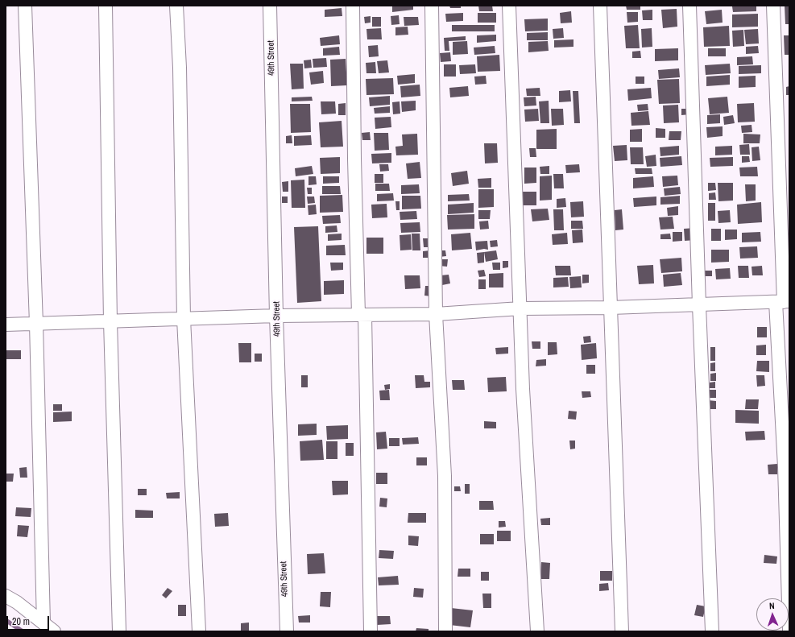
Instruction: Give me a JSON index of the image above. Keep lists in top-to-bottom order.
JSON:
{
  "streets": {
    "street": ["49th Street"]
  },
  "scale_bar": "20 m",
  "north": "top"
}
